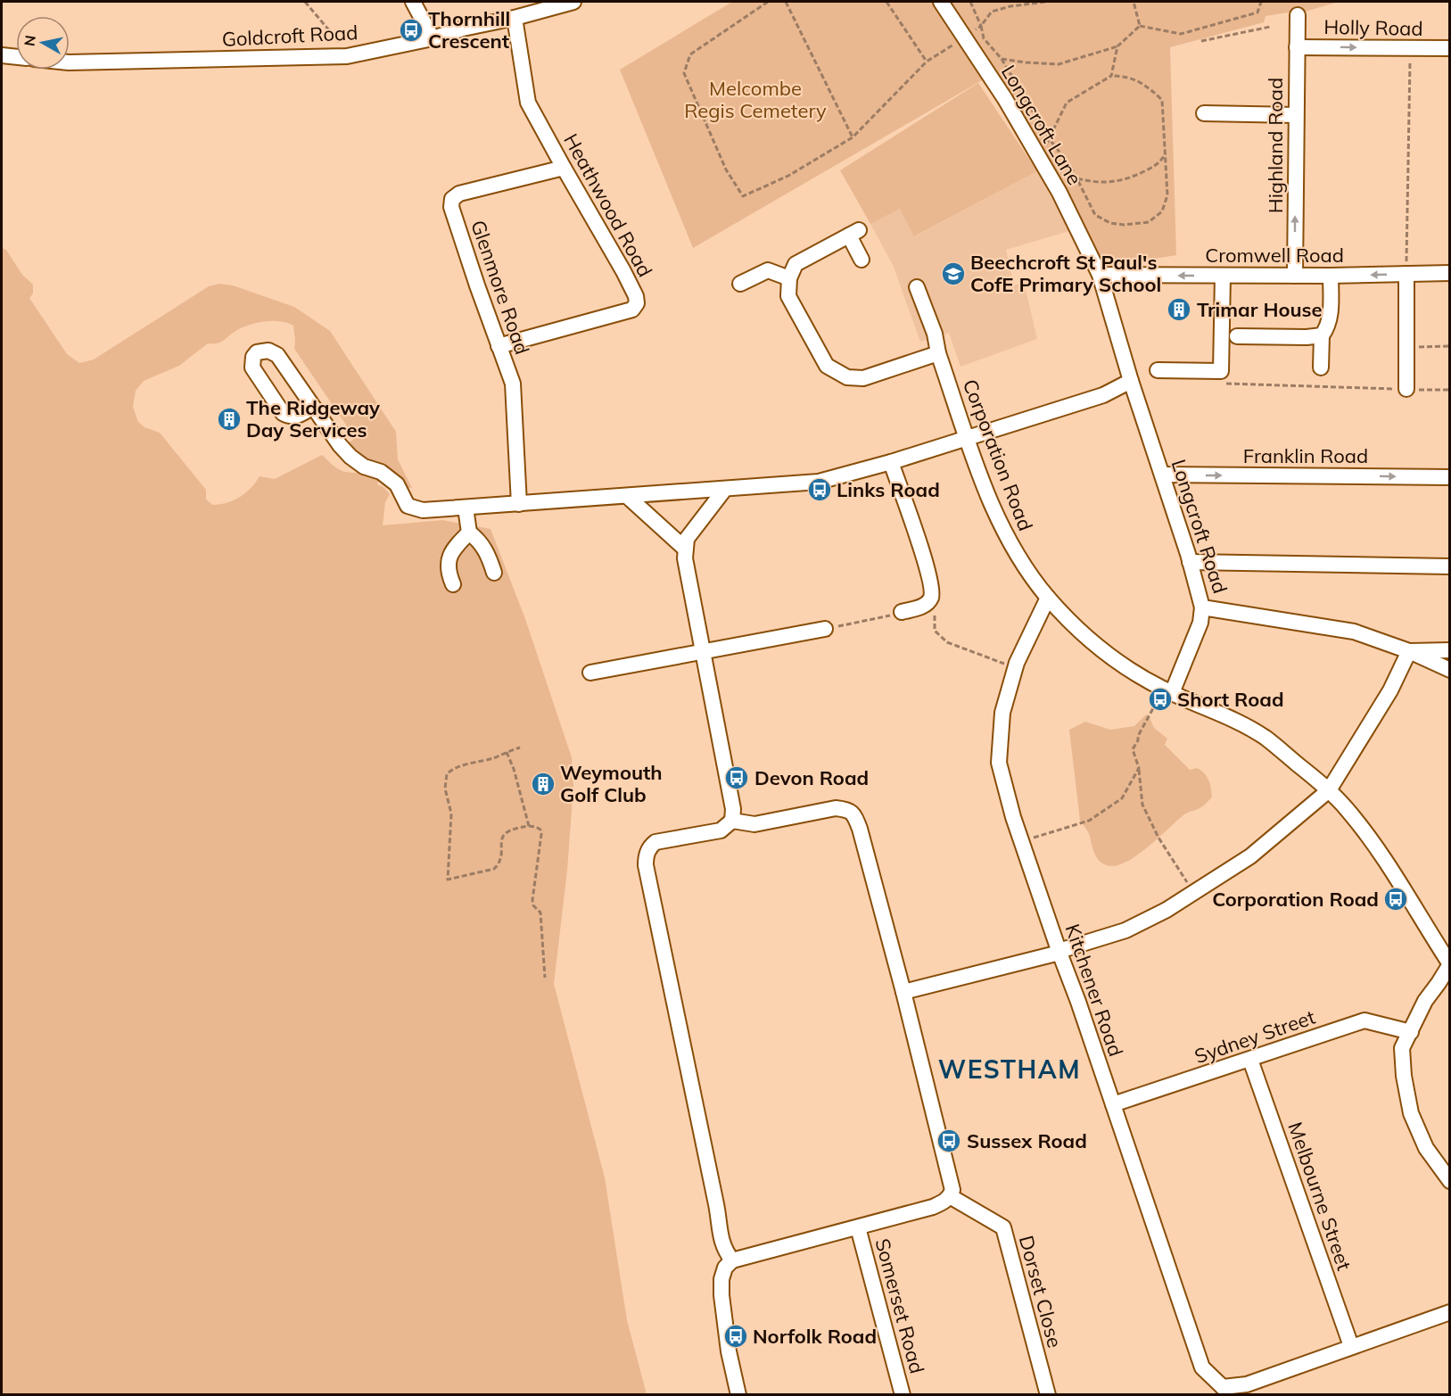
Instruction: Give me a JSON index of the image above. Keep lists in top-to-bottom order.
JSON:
{
  "streets": {
    "street": [
      "Holly Road",
      "Goldcroft Road",
      "Longcroft Lane",
      "Highland Road",
      "Heathwood Road",
      "Cromwell Road",
      "Glenmore Road",
      "Corporation Road",
      "Franklin Road",
      "Longcroft Road",
      "Kitchener Road",
      "Sydney Street",
      "Melbourne Street",
      "Dorset Close",
      "Somerset Road"
    ]
  },
  "crossings": [
    ["Holly Road", "Highland Road"],
    ["Goldcroft Road", "Heathwood Road"],
    ["Longcroft Lane", "Cromwell Road"],
    ["Longcroft Lane", "Longcroft Road"],
    ["Highland Road", "Cromwell Road"],
    ["Heathwood Road", "Glenmore Road"],
    ["Cromwell Road", "Longcroft Road"],
    ["Corporation Road", "Kitchener Road"],
    ["Franklin Road", "Longcroft Road"],
    ["Kitchener Road", "Sydney Street"],
    ["Sydney Street", "Melbourne Street"]
  ],
  "one_way": ["Holly Road", "Highland Road", "Cromwell Road"],
  "districts": ["WESTHAM"],
  "parks": ["Melcombe Regis Cemetery"],
  "places": {
    "bus stop": [
      "Thornhill Crescent",
      "Links Road",
      "Short Road",
      "Devon Road",
      "Corporation Road",
      "Sussex Road",
      "Norfolk Road"
    ],
    "school or university": ["Beechcroft St Paul's CofE Primary School"],
    "building": ["Trimar House", "The Ridgeway Day Services", "Weymouth Golf Club"]
  },
  "north": "left"
}
